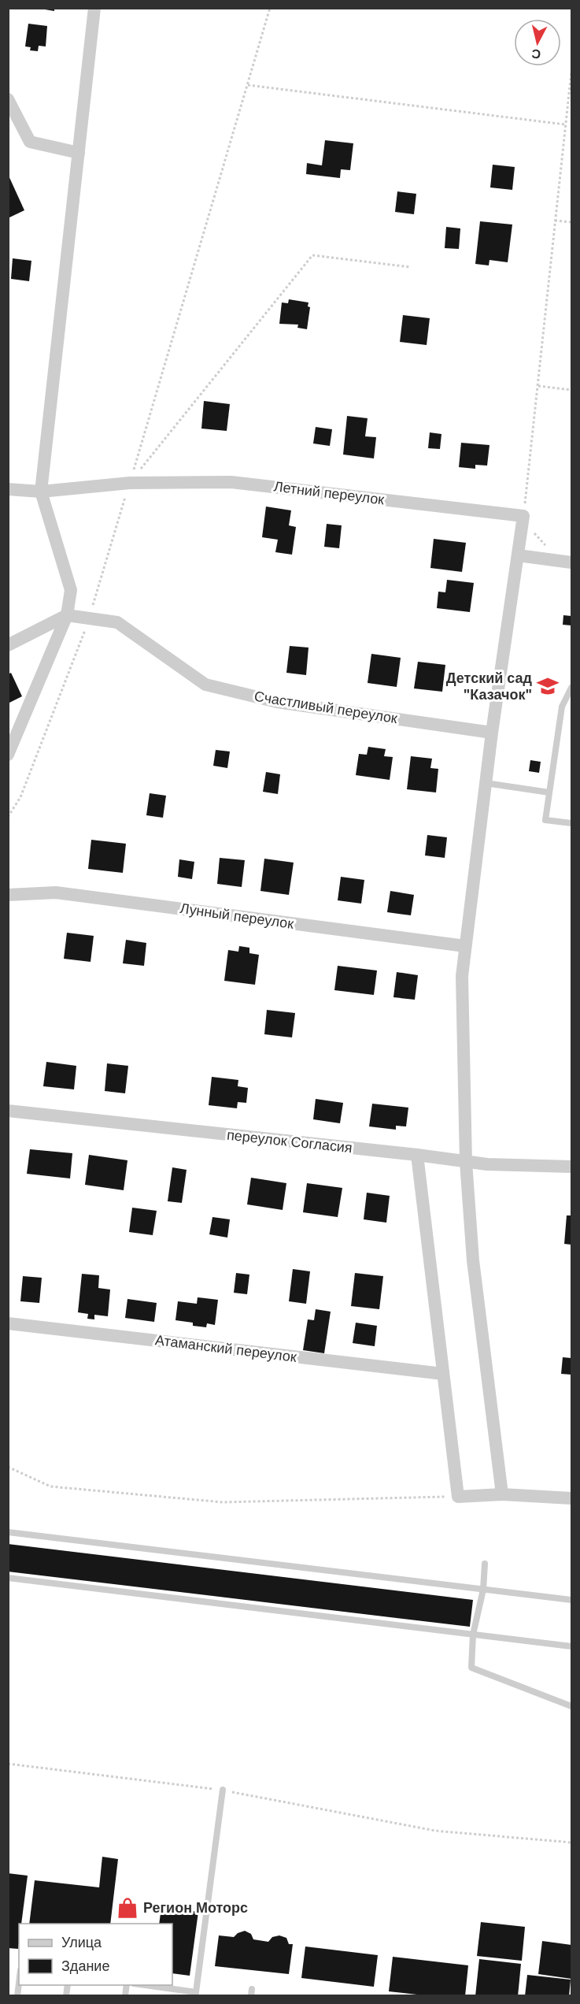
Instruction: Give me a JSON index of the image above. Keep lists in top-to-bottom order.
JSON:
{
  "streets": {
    "street": [
      "Летний переулок",
      "Счастливый переулок",
      "Лунный переулок",
      "переулок Согласия",
      "Атаманский переулок"
    ]
  },
  "places": {
    "school or university": ["Детский сад \"Казачок\""],
    "shop": ["Регион Моторс"]
  },
  "legend": ["Улица", "Здание"],
  "north": "bottom"
}
